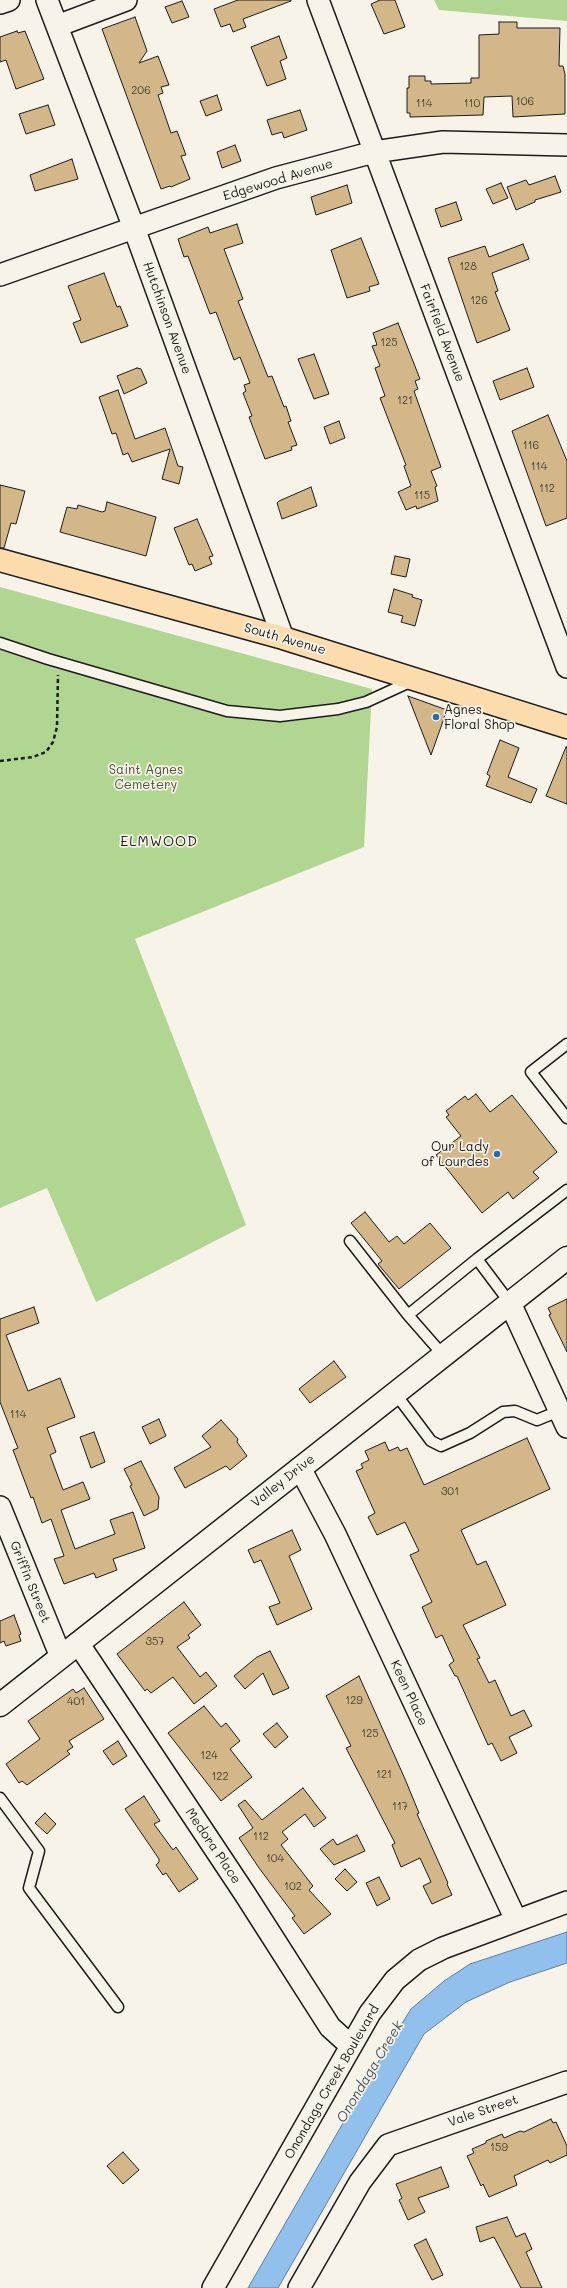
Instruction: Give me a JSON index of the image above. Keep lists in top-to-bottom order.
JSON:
{
  "streets": {
    "main road": ["South Avenue", "Valley Drive"],
    "street": [
      "Edgewood Avenue",
      "Hutchinson Avenue",
      "Fairfield Avenue",
      "Griffin Street",
      "Keen Place",
      "Medora Place",
      "Onondaga Creek Boulevard",
      "Vale Street"
    ]
  },
  "crossings": [
    ["Edgewood Avenue", "Hutchinson Avenue"],
    ["Edgewood Avenue", "Fairfield Avenue"],
    ["Hutchinson Avenue", "South Avenue"],
    ["Valley Drive", "Griffin Street"],
    ["Valley Drive", "Keen Place"],
    ["Valley Drive", "Medora Place"],
    ["Keen Place", "Onondaga Creek Boulevard"],
    ["Medora Place", "Onondaga Creek Boulevard"]
  ],
  "districts": ["ELMWOOD"],
  "water": ["Onondaga Creek"],
  "parks": ["Saint Agnes Cemetery"],
  "places": ["Agnes Floral Shop", "Our Lady of Lourdes"],
  "house_numbers": [
    "206",
    "106",
    "114",
    "110",
    "128",
    "126",
    "125",
    "121",
    "116",
    "114",
    "112",
    "115",
    "114",
    "301",
    "357",
    "129",
    "401",
    "125",
    "124",
    "121",
    "122",
    "117",
    "112",
    "104",
    "102",
    "159"
  ]
}
